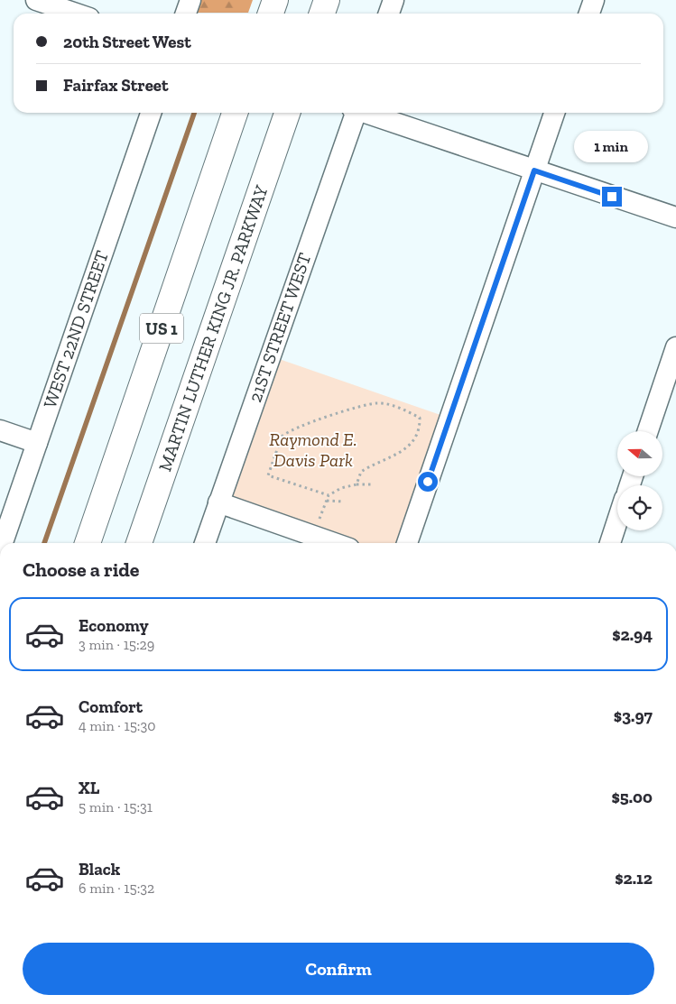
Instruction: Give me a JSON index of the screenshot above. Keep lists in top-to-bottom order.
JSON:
{
  "streets": {
    "highway": ["US 1", "MARTIN LUTHER KING JR. PARKWAY"],
    "street": ["21ST STREET WEST", "WEST 22ND STREET"]
  },
  "parks": ["Raymond E. Davis Park"],
  "north": "left",
  "page": {
    "banner": ["20th Street West", "Fairfax Street"],
    "bubble": "1 min",
    "heading": "Choose a ride",
    "list": [
      {
        "name": "Economy",
        "note": "3 min · 15:29",
        "value": "$2.94"
      },
      {
        "name": "Comfort",
        "note": "4 min · 15:30",
        "value": "$3.97"
      },
      {
        "name": "XL",
        "note": "5 min · 15:31",
        "value": "$5.00"
      },
      {
        "name": "Black",
        "note": "6 min · 15:32",
        "value": "$2.12"
      }
    ],
    "buttons": "Confirm"
  }
}
